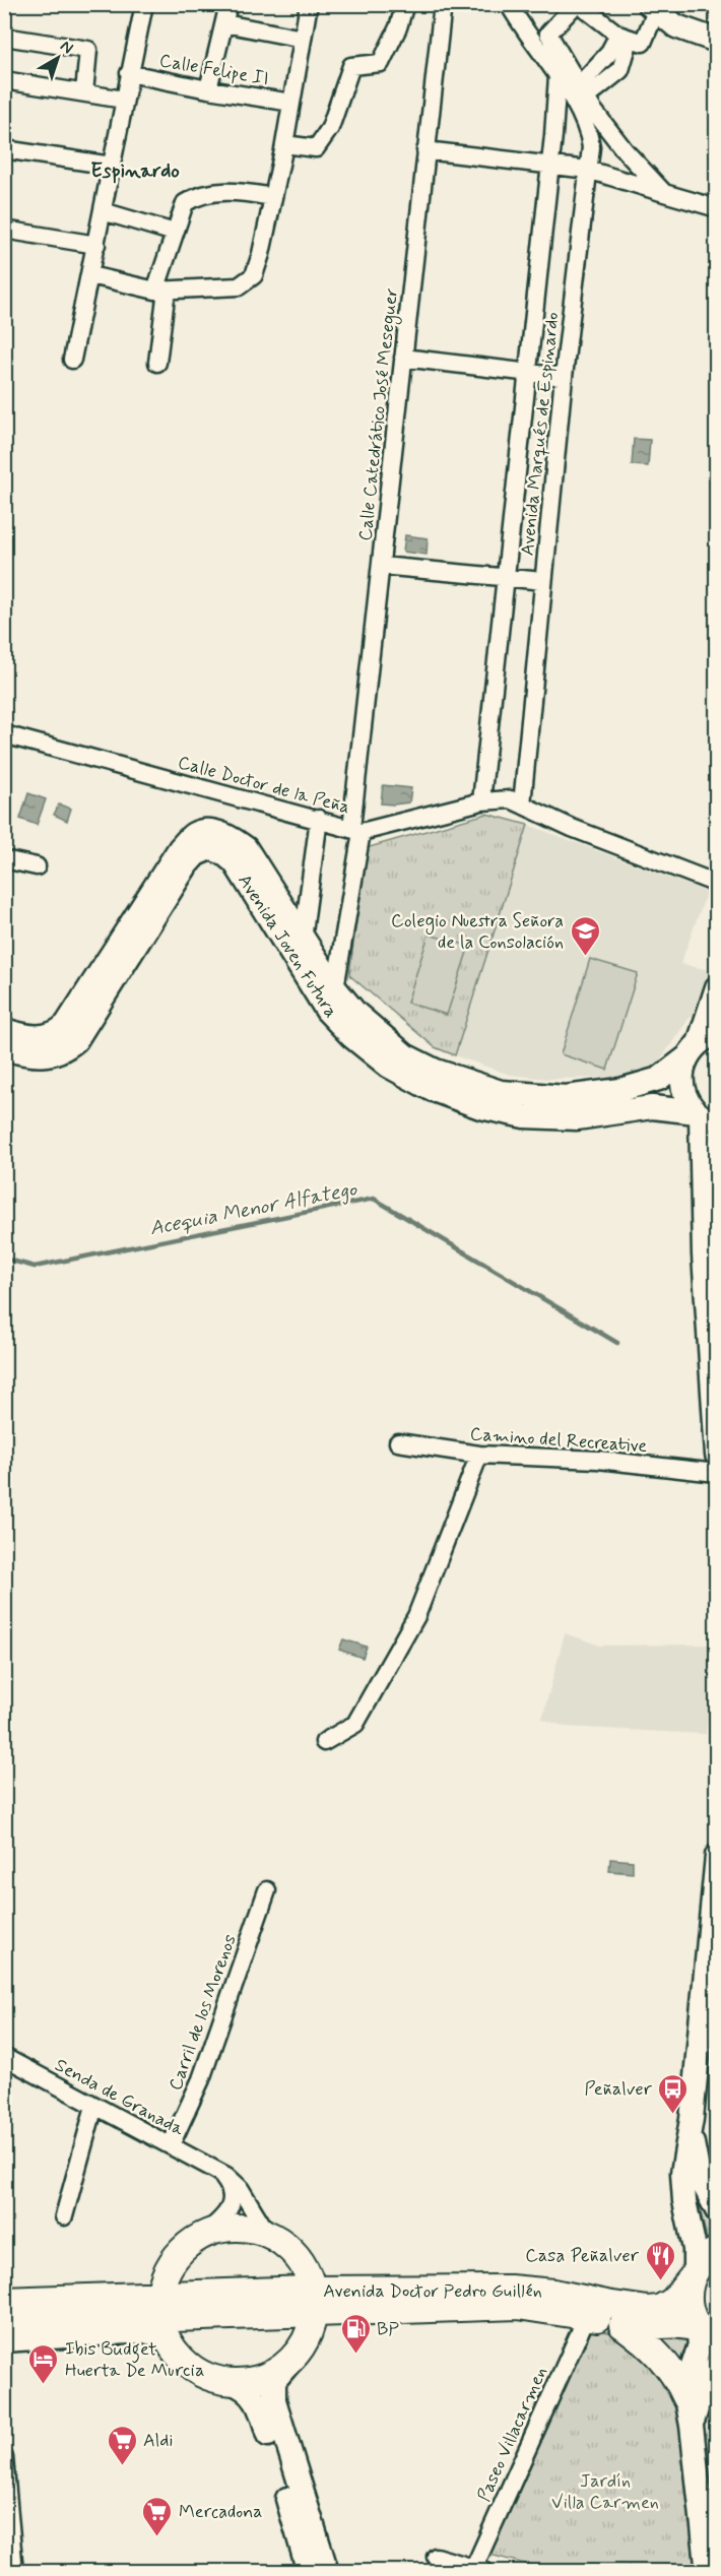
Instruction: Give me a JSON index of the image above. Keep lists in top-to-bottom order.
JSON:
{
  "streets": {
    "main road": ["Avenida Doctor Pedro Guillén"],
    "street": [
      "Calle Felipe II",
      "Calle Catedrático José Meseguer",
      "Avenida Marqués de Espinardo",
      "Calle Doctor de la Peña",
      "Avenida Joven Futura",
      "Camino del Recreative",
      "Carril de los Morenos",
      "Senda de Granada",
      "Paseo Villacarmen"
    ]
  },
  "crossings": [
    ["Calle Catedrático José Meseguer", "Calle Doctor de la Peña"],
    ["Calle Catedrático José Meseguer", "Avenida Joven Futura"],
    ["Avenida Marqués de Espinardo", "Calle Doctor de la Peña"],
    ["Carril de los Morenos", "Senda de Granada"],
    ["Avenida Doctor Pedro Guillén", "Paseo Villacarmen"]
  ],
  "districts": ["Espinardo"],
  "water": ["Acequia Menor Alfatego"],
  "parks": ["Jardín Villa Carmen"],
  "places": {
    "school or university": ["Colegio Nuestra Señora de la Consolación"],
    "bus stop": ["Peñalver"],
    "restaurant": ["Casa Peñalver"],
    "fuel station": ["BP"],
    "hotel": ["Ibis Budget Huerta De Murcia"],
    "supermarket": ["Aldi", "Mercadona"]
  },
  "north": "top right"
}
